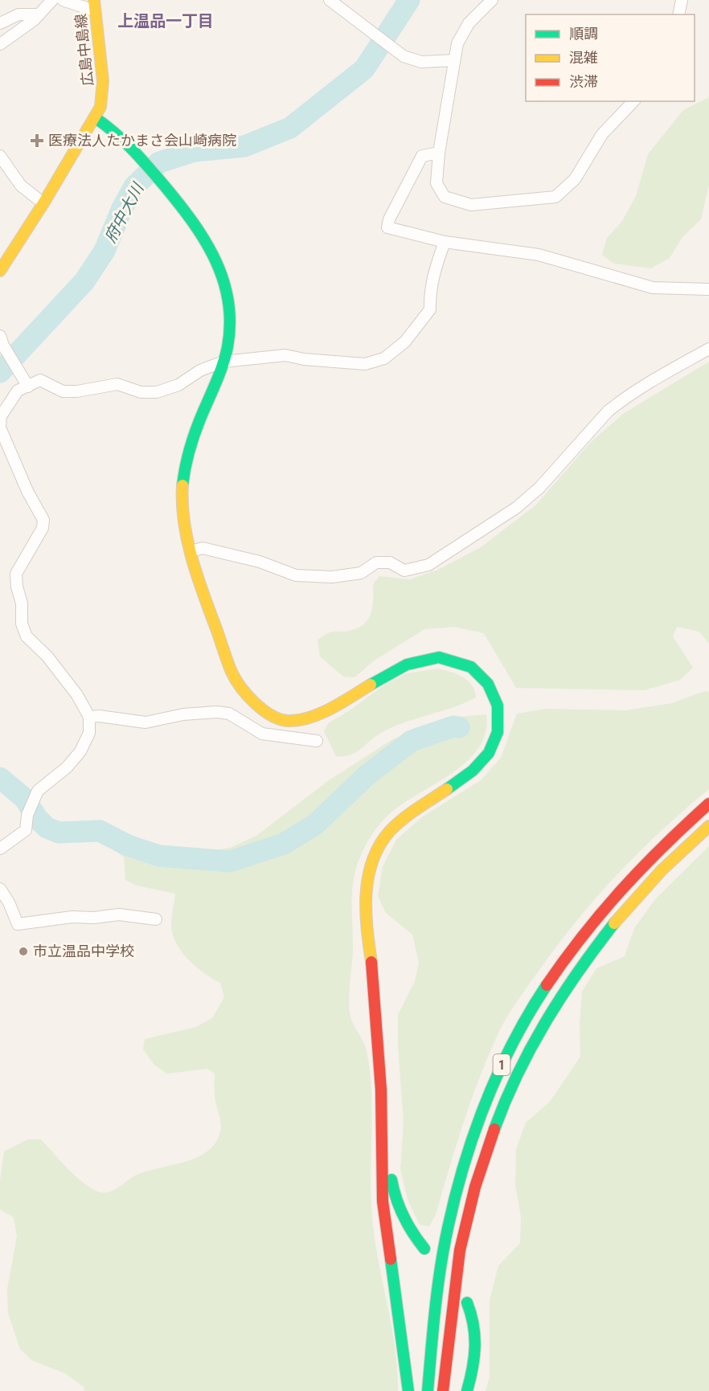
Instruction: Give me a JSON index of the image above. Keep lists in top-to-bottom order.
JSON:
{
  "streets": {
    "main road": ["広島中島線", "1"]
  },
  "districts": ["上温品一丁目"],
  "water": ["府中大川"],
  "places": {
    "health": ["医療法人たかまさ会山崎病院"],
    "other": ["市立温品中学校"]
  },
  "legend": ["順調", "混雑", "渋滞"]
}
